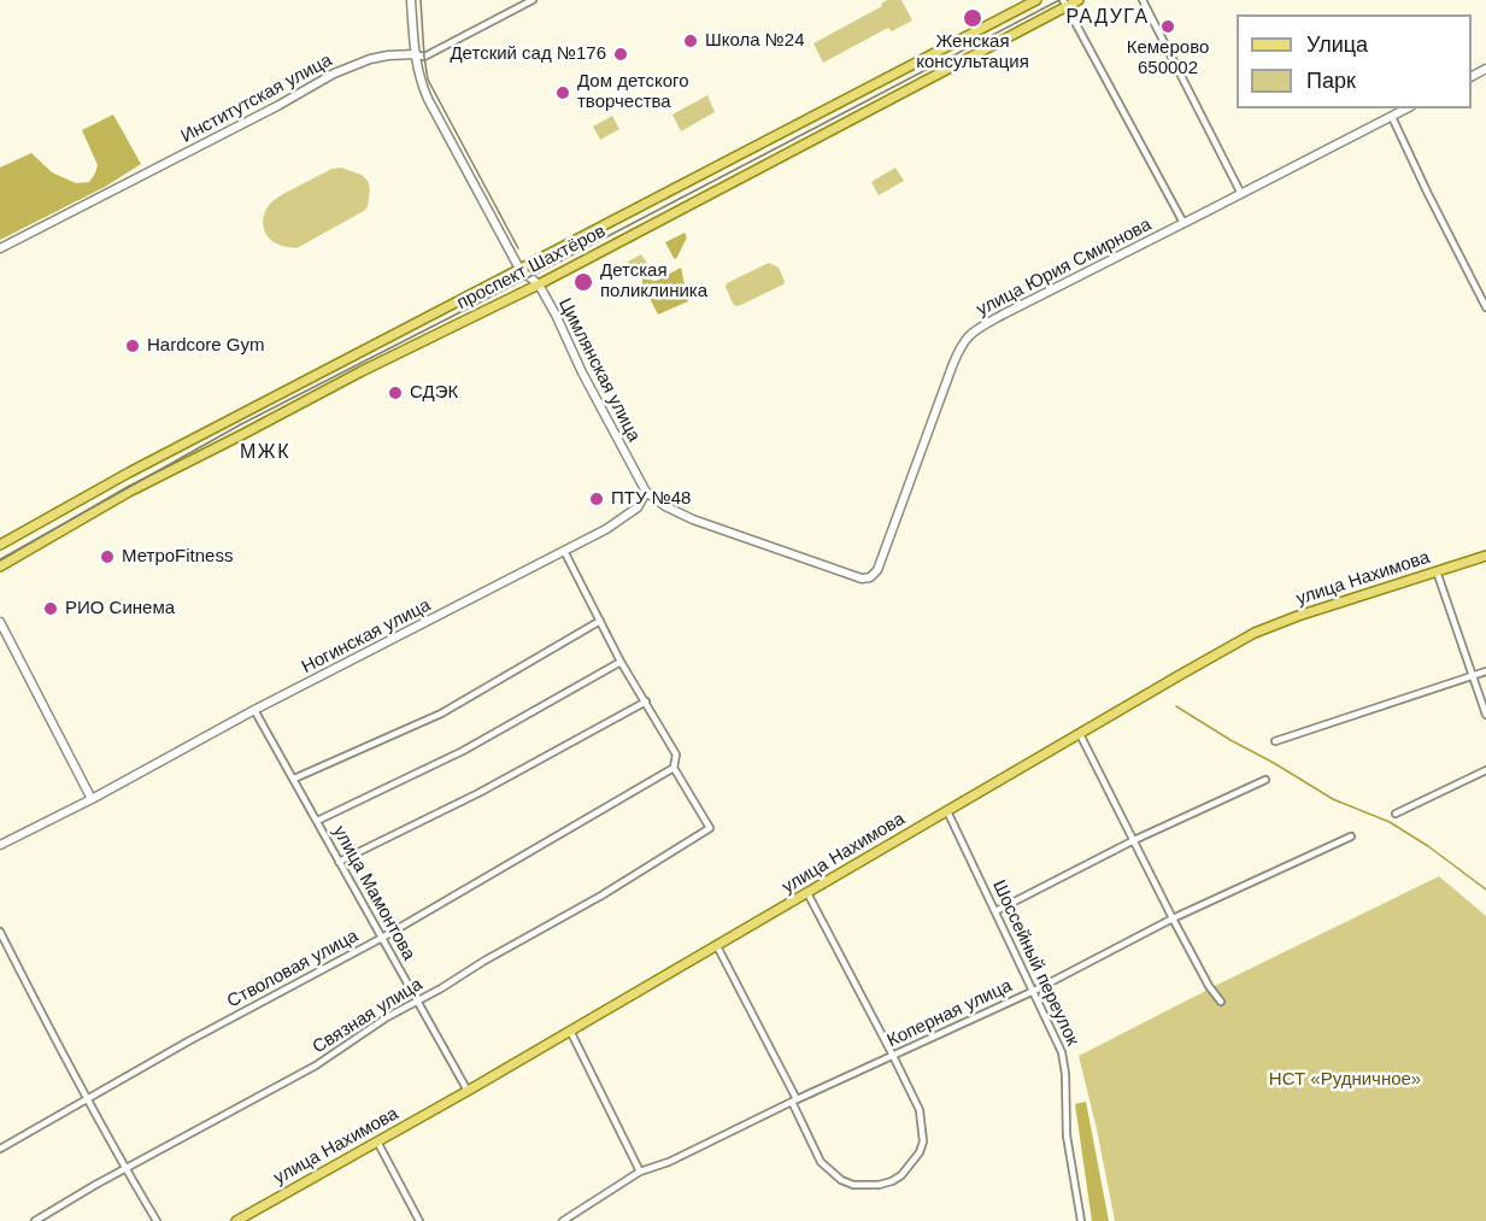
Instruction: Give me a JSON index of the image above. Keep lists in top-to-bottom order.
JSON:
{
  "streets": {
    "main road": ["проспект Шахтёров", "улица Нахимова"],
    "street": [
      "Институтская улица",
      "улица Юрия Смирнова",
      "Цимлянская улица",
      "Ногинская улица",
      "улица Мамонтова",
      "Шоссейный переулок",
      "Стволовая улица",
      "Коперная улица",
      "Связная улица"
    ]
  },
  "crossings": [
    ["Институтская улица", "Цимлянская улица"],
    ["проспект Шахтёров", "Цимлянская улица"],
    ["улица Юрия Смирнова", "Цимлянская улица"],
    ["Цимлянская улица", "Ногинская улица"],
    ["улица Нахимова", "улица Мамонтова"],
    ["улица Нахимова", "Шоссейный переулок"],
    ["Ногинская улица", "улица Мамонтова"],
    ["улица Мамонтова", "Стволовая улица"],
    ["улица Мамонтова", "Связная улица"],
    ["Шоссейный переулок", "Коперная улица"],
    ["Стволовая улица", "Связная улица"]
  ],
  "districts": ["РАДУГА", "МЖК"],
  "parks": ["НСТ «Рудничное»"],
  "places": [
    "Женская консультация",
    "Кемерово 650002",
    "Школа №24",
    "Детский сад №176",
    "Дом детского творчества",
    "Детская поликлиника",
    "Hardcore Gym",
    "СДЭК",
    "ПТУ №48",
    "МетроFitness",
    "РИО Синема"
  ],
  "legend": ["Улица", "Парк"]
}
